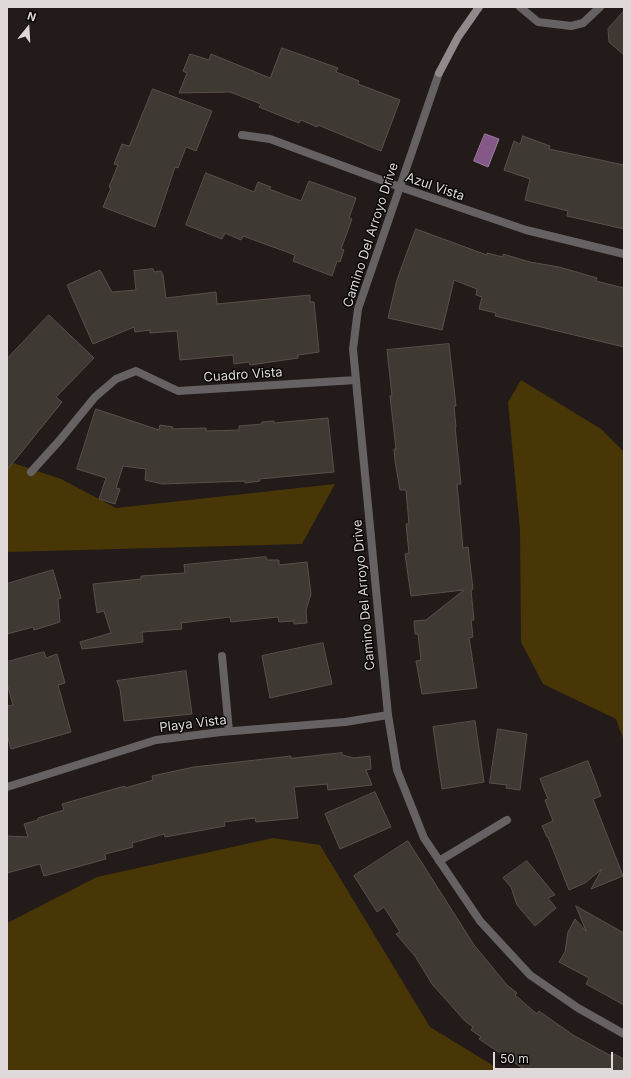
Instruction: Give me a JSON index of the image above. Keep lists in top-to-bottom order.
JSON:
{
  "streets": {
    "street": [
      "Azul Vista",
      "Camino Del Arroyo Drive",
      "Cuadro Vista",
      "Playa Vista"
    ]
  },
  "crossings": [
    ["Azul Vista", "Camino Del Arroyo Drive"],
    ["Camino Del Arroyo Drive", "Cuadro Vista"],
    ["Camino Del Arroyo Drive", "Playa Vista"]
  ],
  "scale_bar": "50 m",
  "north": "top"
}
